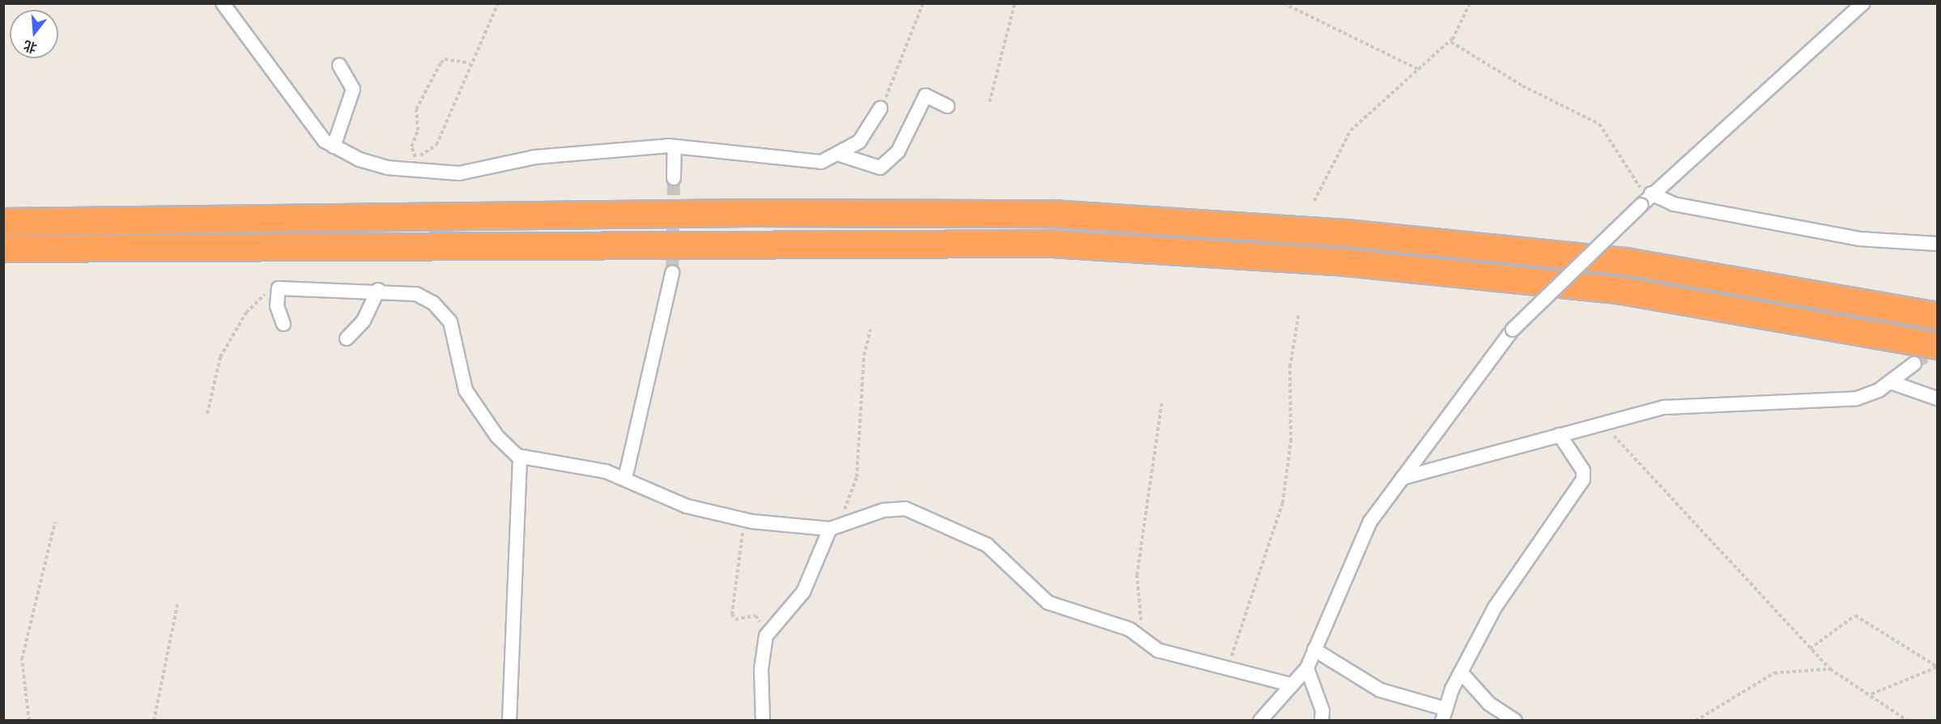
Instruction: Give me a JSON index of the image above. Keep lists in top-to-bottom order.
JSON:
{
  "north": "bottom"
}
